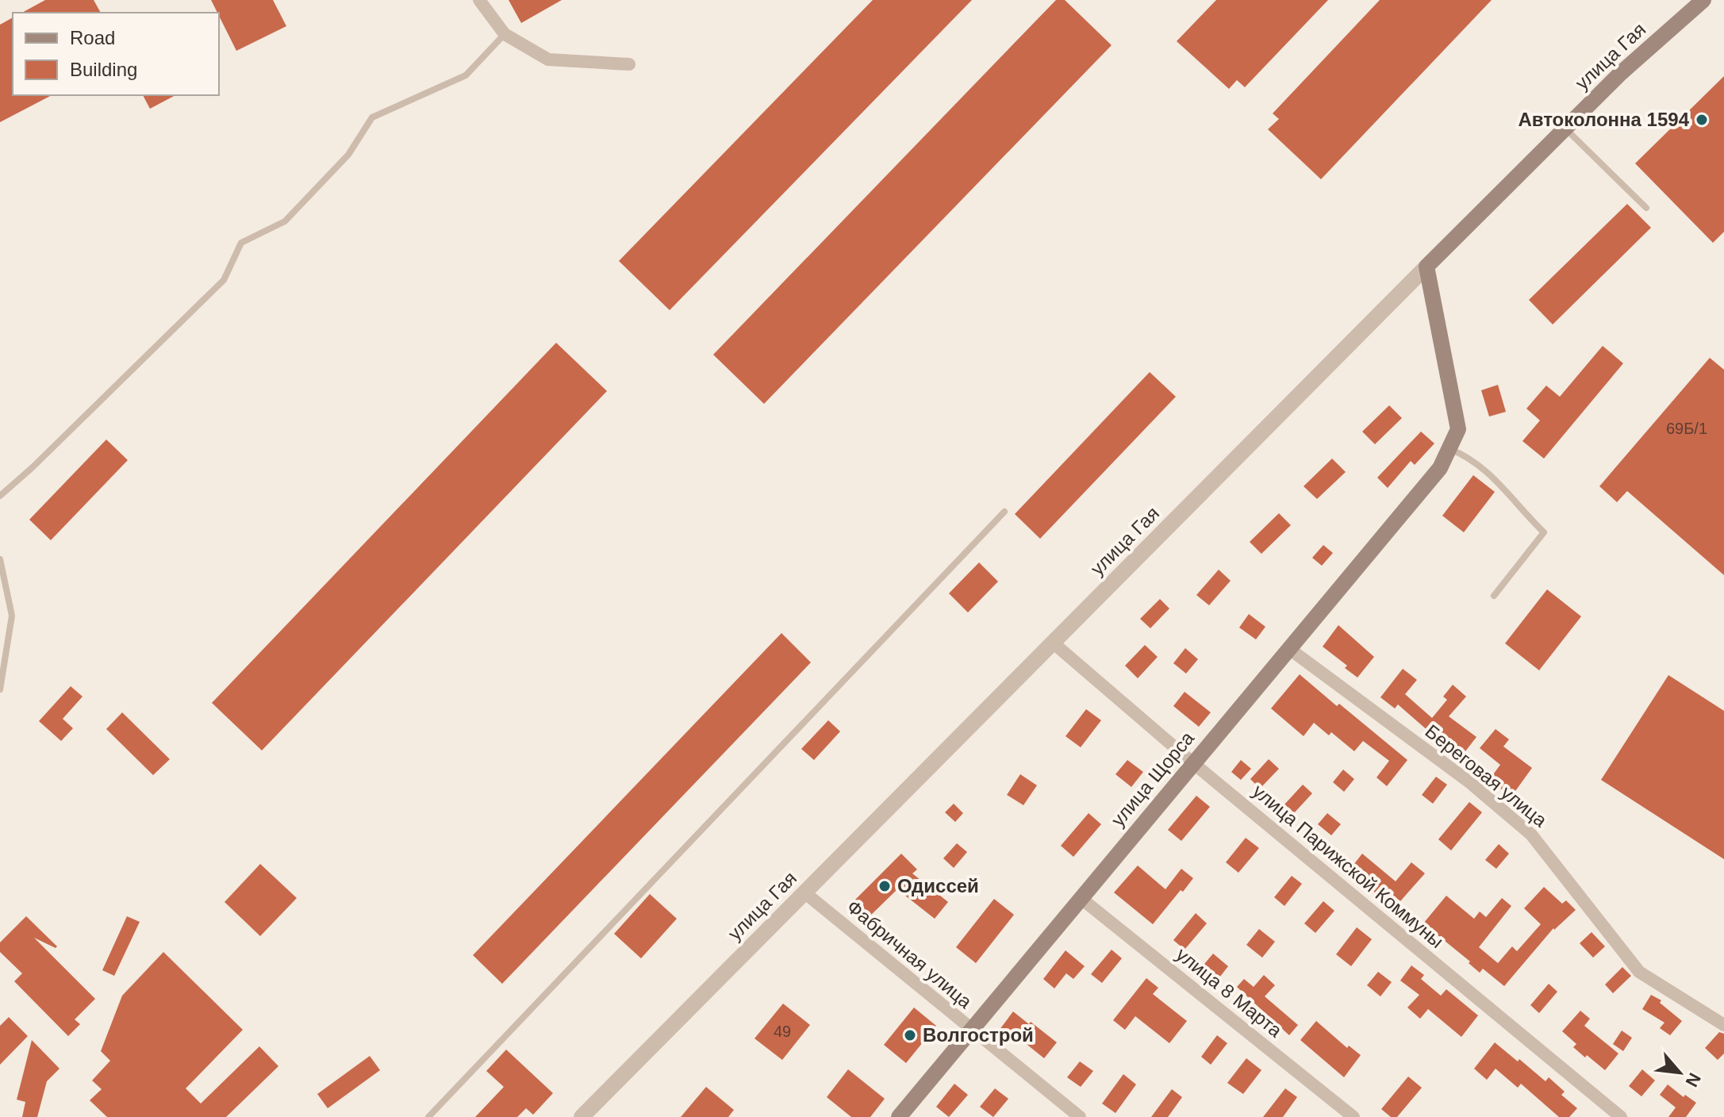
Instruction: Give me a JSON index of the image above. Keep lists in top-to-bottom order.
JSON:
{
  "streets": {
    "main road": ["улица Гая", "улица Щорса"],
    "street": [
      "Береговая улица",
      "улица Парижской Коммуны",
      "Фабричная улица",
      "улица 8 Марта"
    ]
  },
  "crossings": [
    ["улица Гая", "улица Щорса"],
    ["улица Гая", "улица Парижской Коммуны"],
    ["улица Гая", "Фабричная улица"],
    ["Береговая улица", "улица Щорса"],
    ["улица Щорса", "улица Парижской Коммуны"],
    ["улица Щорса", "Фабричная улица"],
    ["улица Щорса", "улица 8 Марта"]
  ],
  "places": ["Автоколонна 1594", "Одиссей", "Волгострой"],
  "house_numbers": ["69Б/1", "49"],
  "legend": ["Road", "Building"],
  "north": "bottom right"
}
